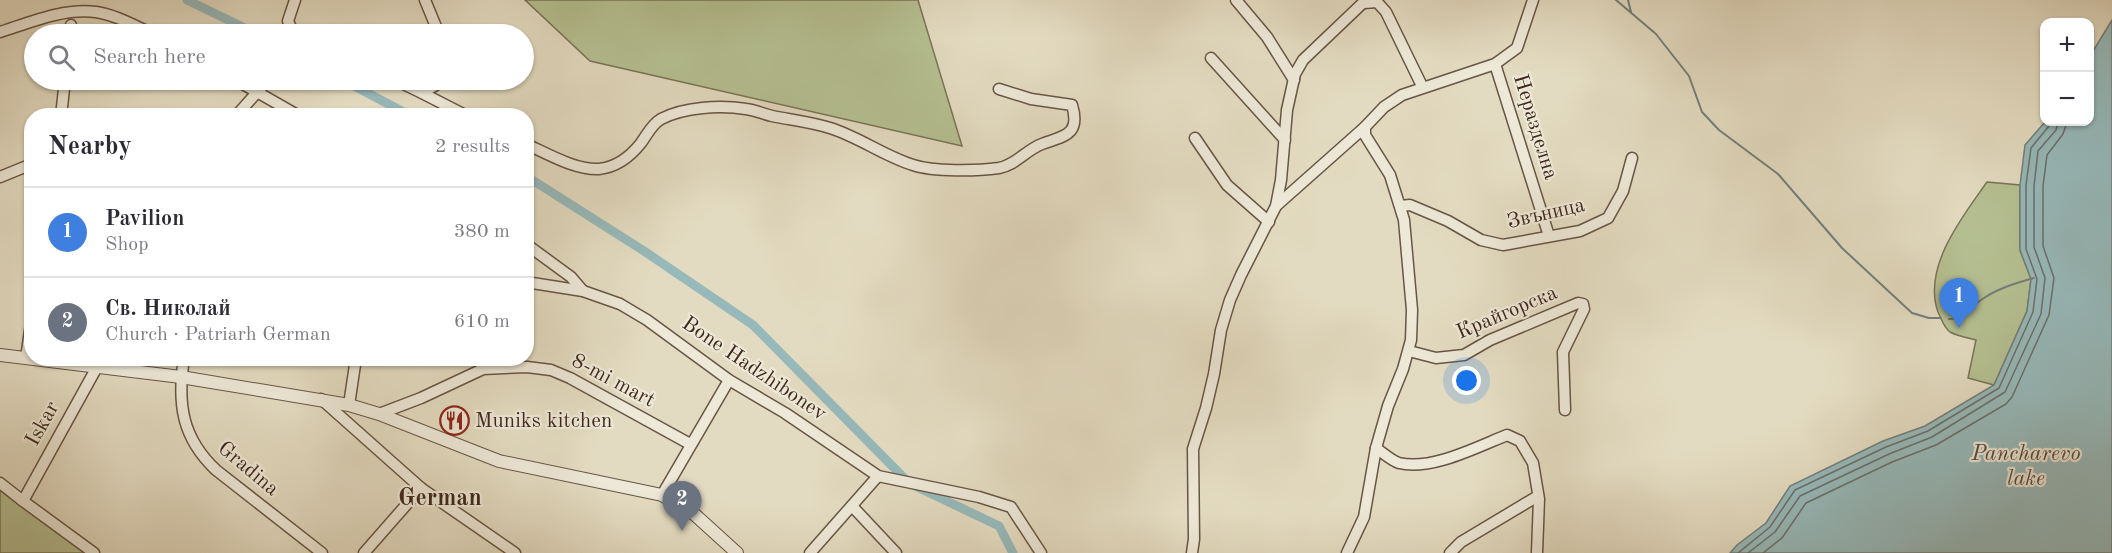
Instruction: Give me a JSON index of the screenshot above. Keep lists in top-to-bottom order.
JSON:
{
  "streets": {
    "street": [
      "Неразделна",
      "Звъница",
      "Крайгорска",
      "Bone Hadzhibonev",
      "8-mi mart",
      "Iskar",
      "Gradina"
    ]
  },
  "crossings": [
    ["Неразделна", "Звъница"]
  ],
  "districts": ["German"],
  "water": ["Pancharevo lake"],
  "places": {
    "restaurant": ["Muniks kitchen"]
  },
  "page": {
    "map_buttons": ["+", "−"],
    "search": "Search here",
    "heading": ["Nearby", "2 results"],
    "list": [
      {
        "mark": "1",
        "name": "Pavilion",
        "note": "Shop",
        "value": "380 m"
      },
      {
        "mark": "2",
        "name": "Св. Николай",
        "note": "Church · Patriarh German",
        "value": "610 m"
      }
    ],
    "pins": ["1", "2"]
  }
}
